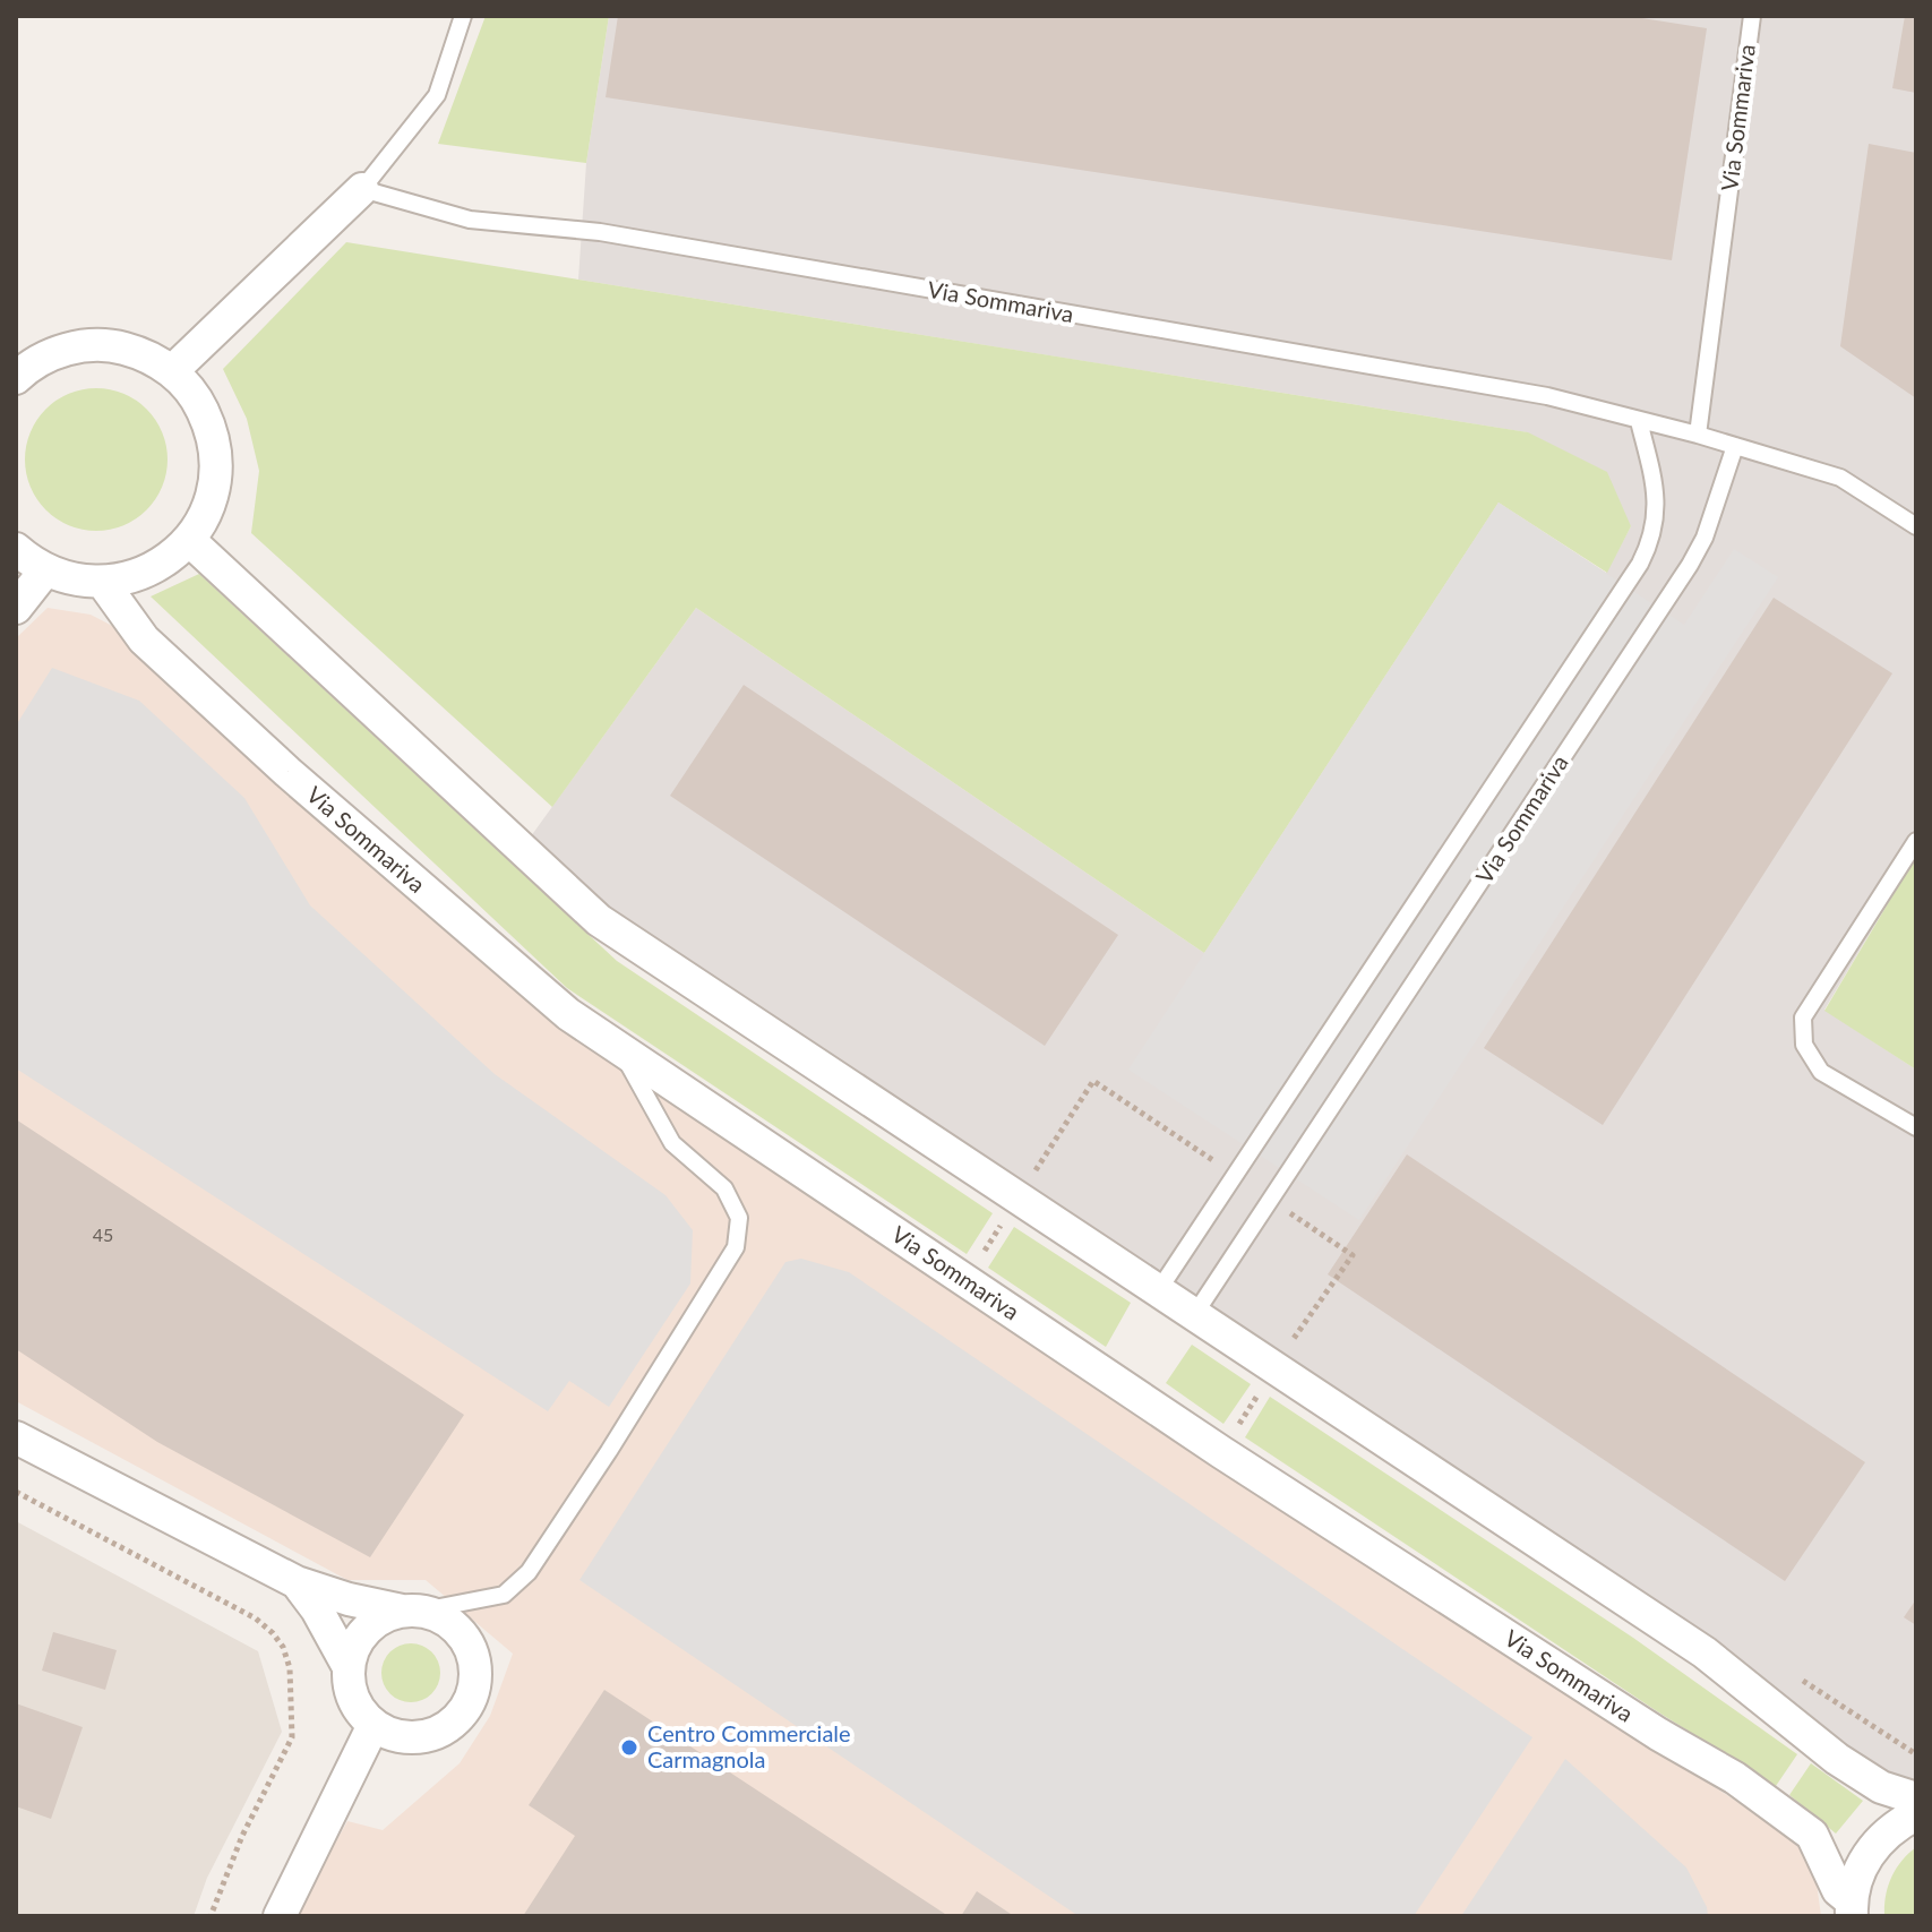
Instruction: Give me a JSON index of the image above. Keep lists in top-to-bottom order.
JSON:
{
  "streets": {
    "street": ["Via Sommariva"]
  },
  "places": ["Centro Commerciale Carmagnola"],
  "house_numbers": ["45"]
}
